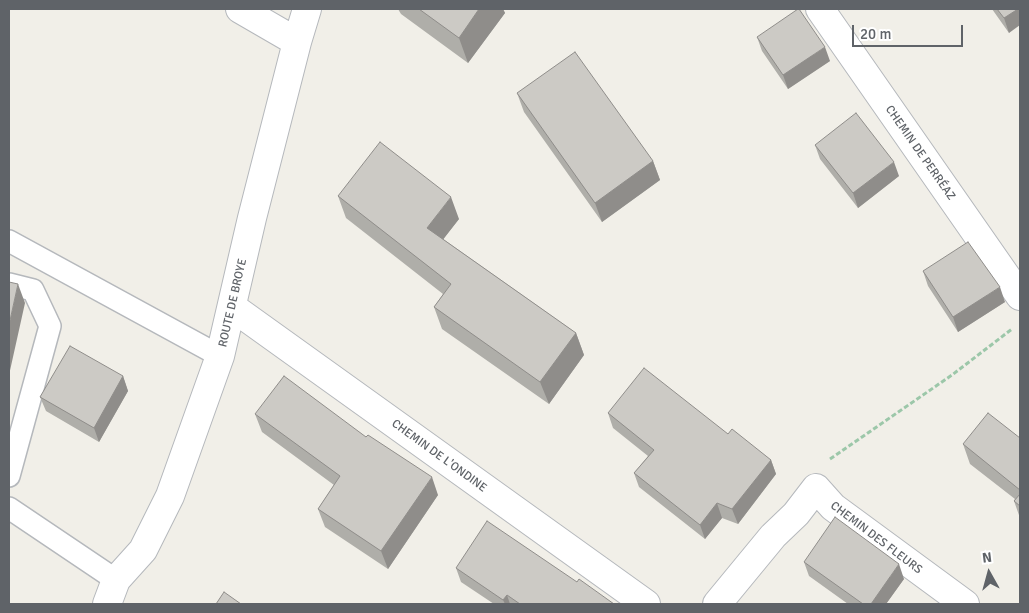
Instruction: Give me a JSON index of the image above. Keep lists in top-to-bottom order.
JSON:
{
  "streets": {
    "street": [
      "CHEMIN DE PERRÉAZ",
      "ROUTE DE BROYE",
      "CHEMIN DE L'ONDINE",
      "CHEMIN DES FLEURS"
    ]
  },
  "crossings": [
    ["ROUTE DE BROYE", "CHEMIN DE L'ONDINE"]
  ],
  "scale_bar": "20 m",
  "north": "top"
}
